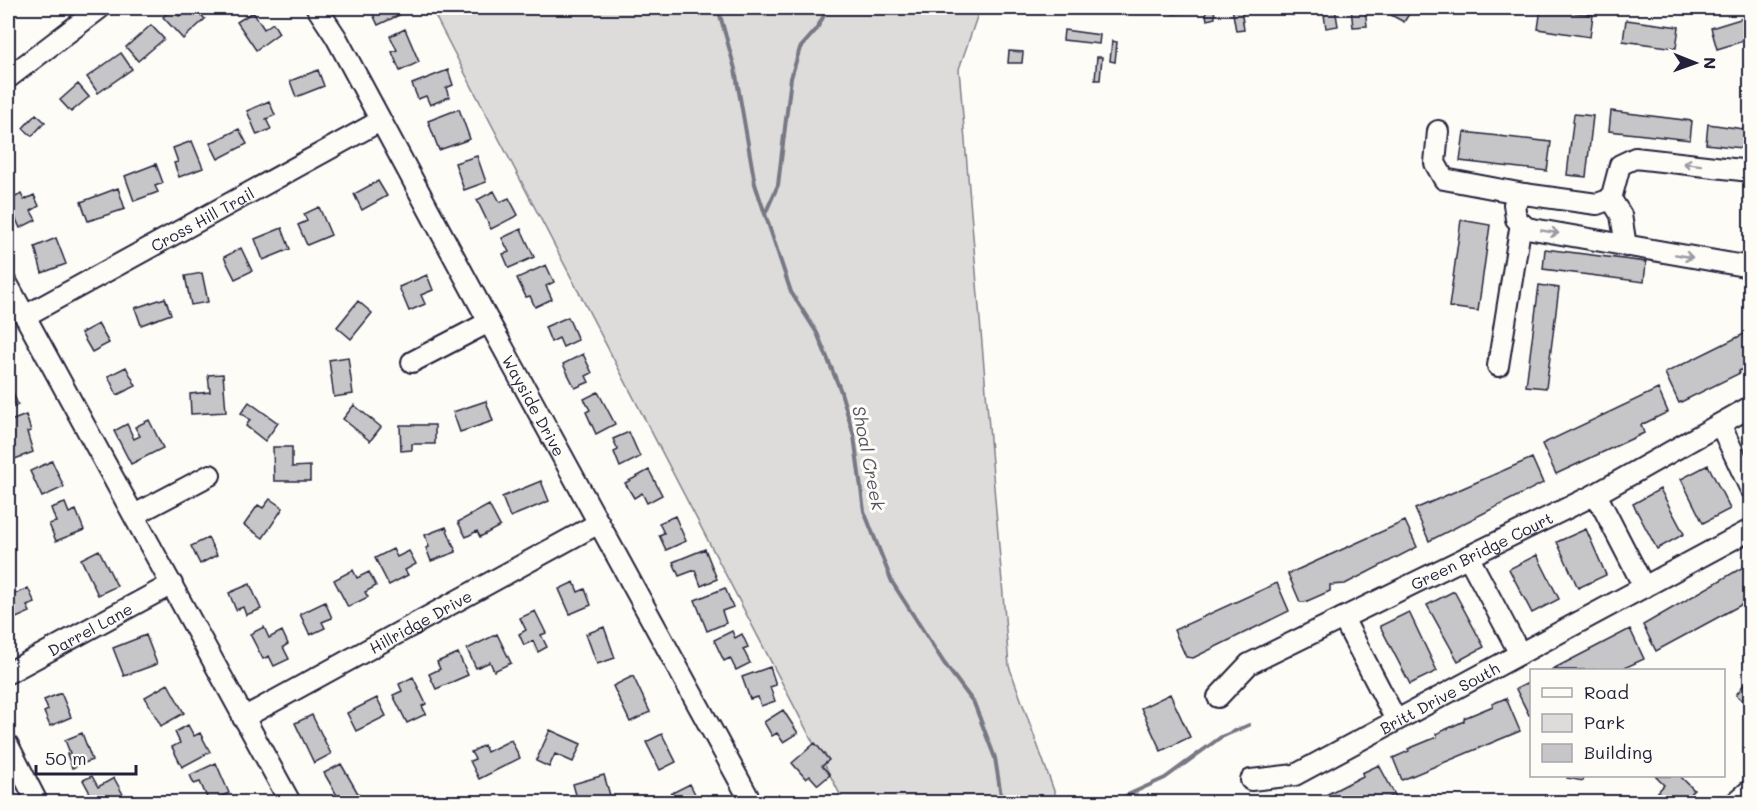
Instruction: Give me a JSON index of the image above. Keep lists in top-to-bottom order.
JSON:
{
  "streets": {
    "street": [
      "Cross Hill Trail",
      "Wayside Drive",
      "Green Bridge Court",
      "Hillridge Drive",
      "Darrel Lane",
      "Britt Drive South"
    ]
  },
  "crossings": [
    ["Cross Hill Trail", "Wayside Drive"],
    ["Wayside Drive", "Hillridge Drive"]
  ],
  "water": ["Shoal Creek"],
  "legend": ["Road", "Park", "Building"],
  "scale_bar": "50 m",
  "north": "right"
}
